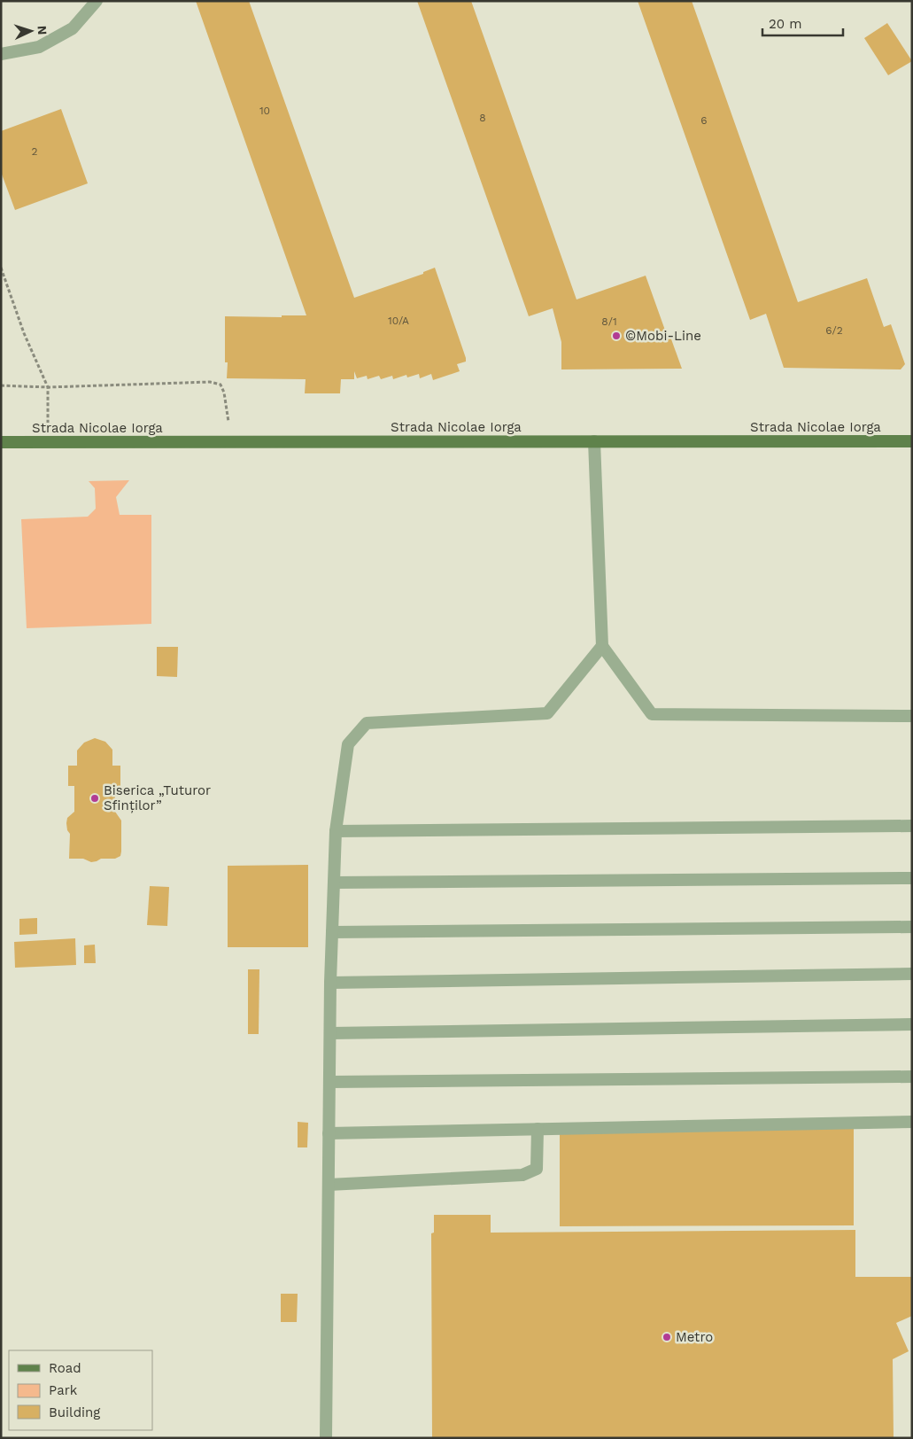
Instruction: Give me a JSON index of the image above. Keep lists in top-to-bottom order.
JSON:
{
  "streets": {
    "main road": ["Strada Nicolae Iorga"]
  },
  "places": ["©Mobi-Line", "Biserica „Tuturor Sfinților”", "Metro"],
  "house_numbers": [
    "10",
    "8",
    "6",
    "2",
    "10/A",
    "8/1",
    "6/2"
  ],
  "legend": ["Road", "Park", "Building"],
  "scale_bar": "20 m",
  "north": "right"
}
